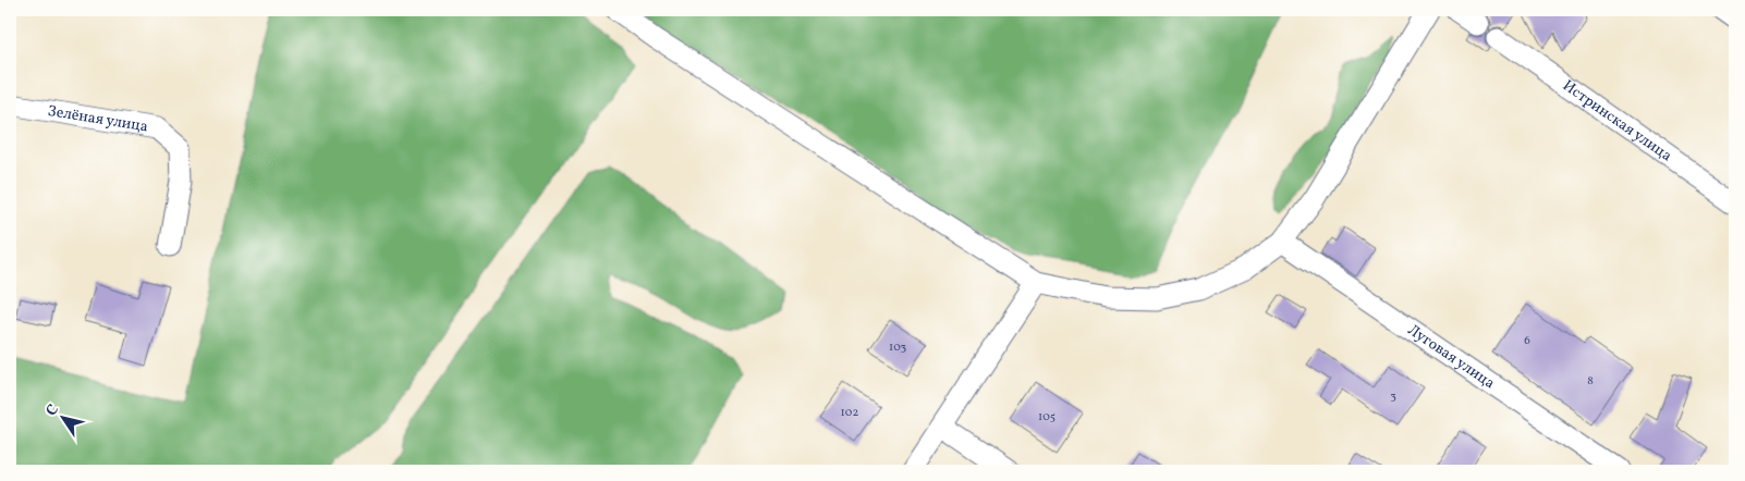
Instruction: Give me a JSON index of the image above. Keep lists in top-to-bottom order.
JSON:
{
  "streets": {
    "street": ["Зелёная улица", "Истринская улица", "Луговая улица"]
  },
  "house_numbers": [
    "6",
    "103",
    "8",
    "3",
    "102",
    "105"
  ],
  "north": "top left"
}
